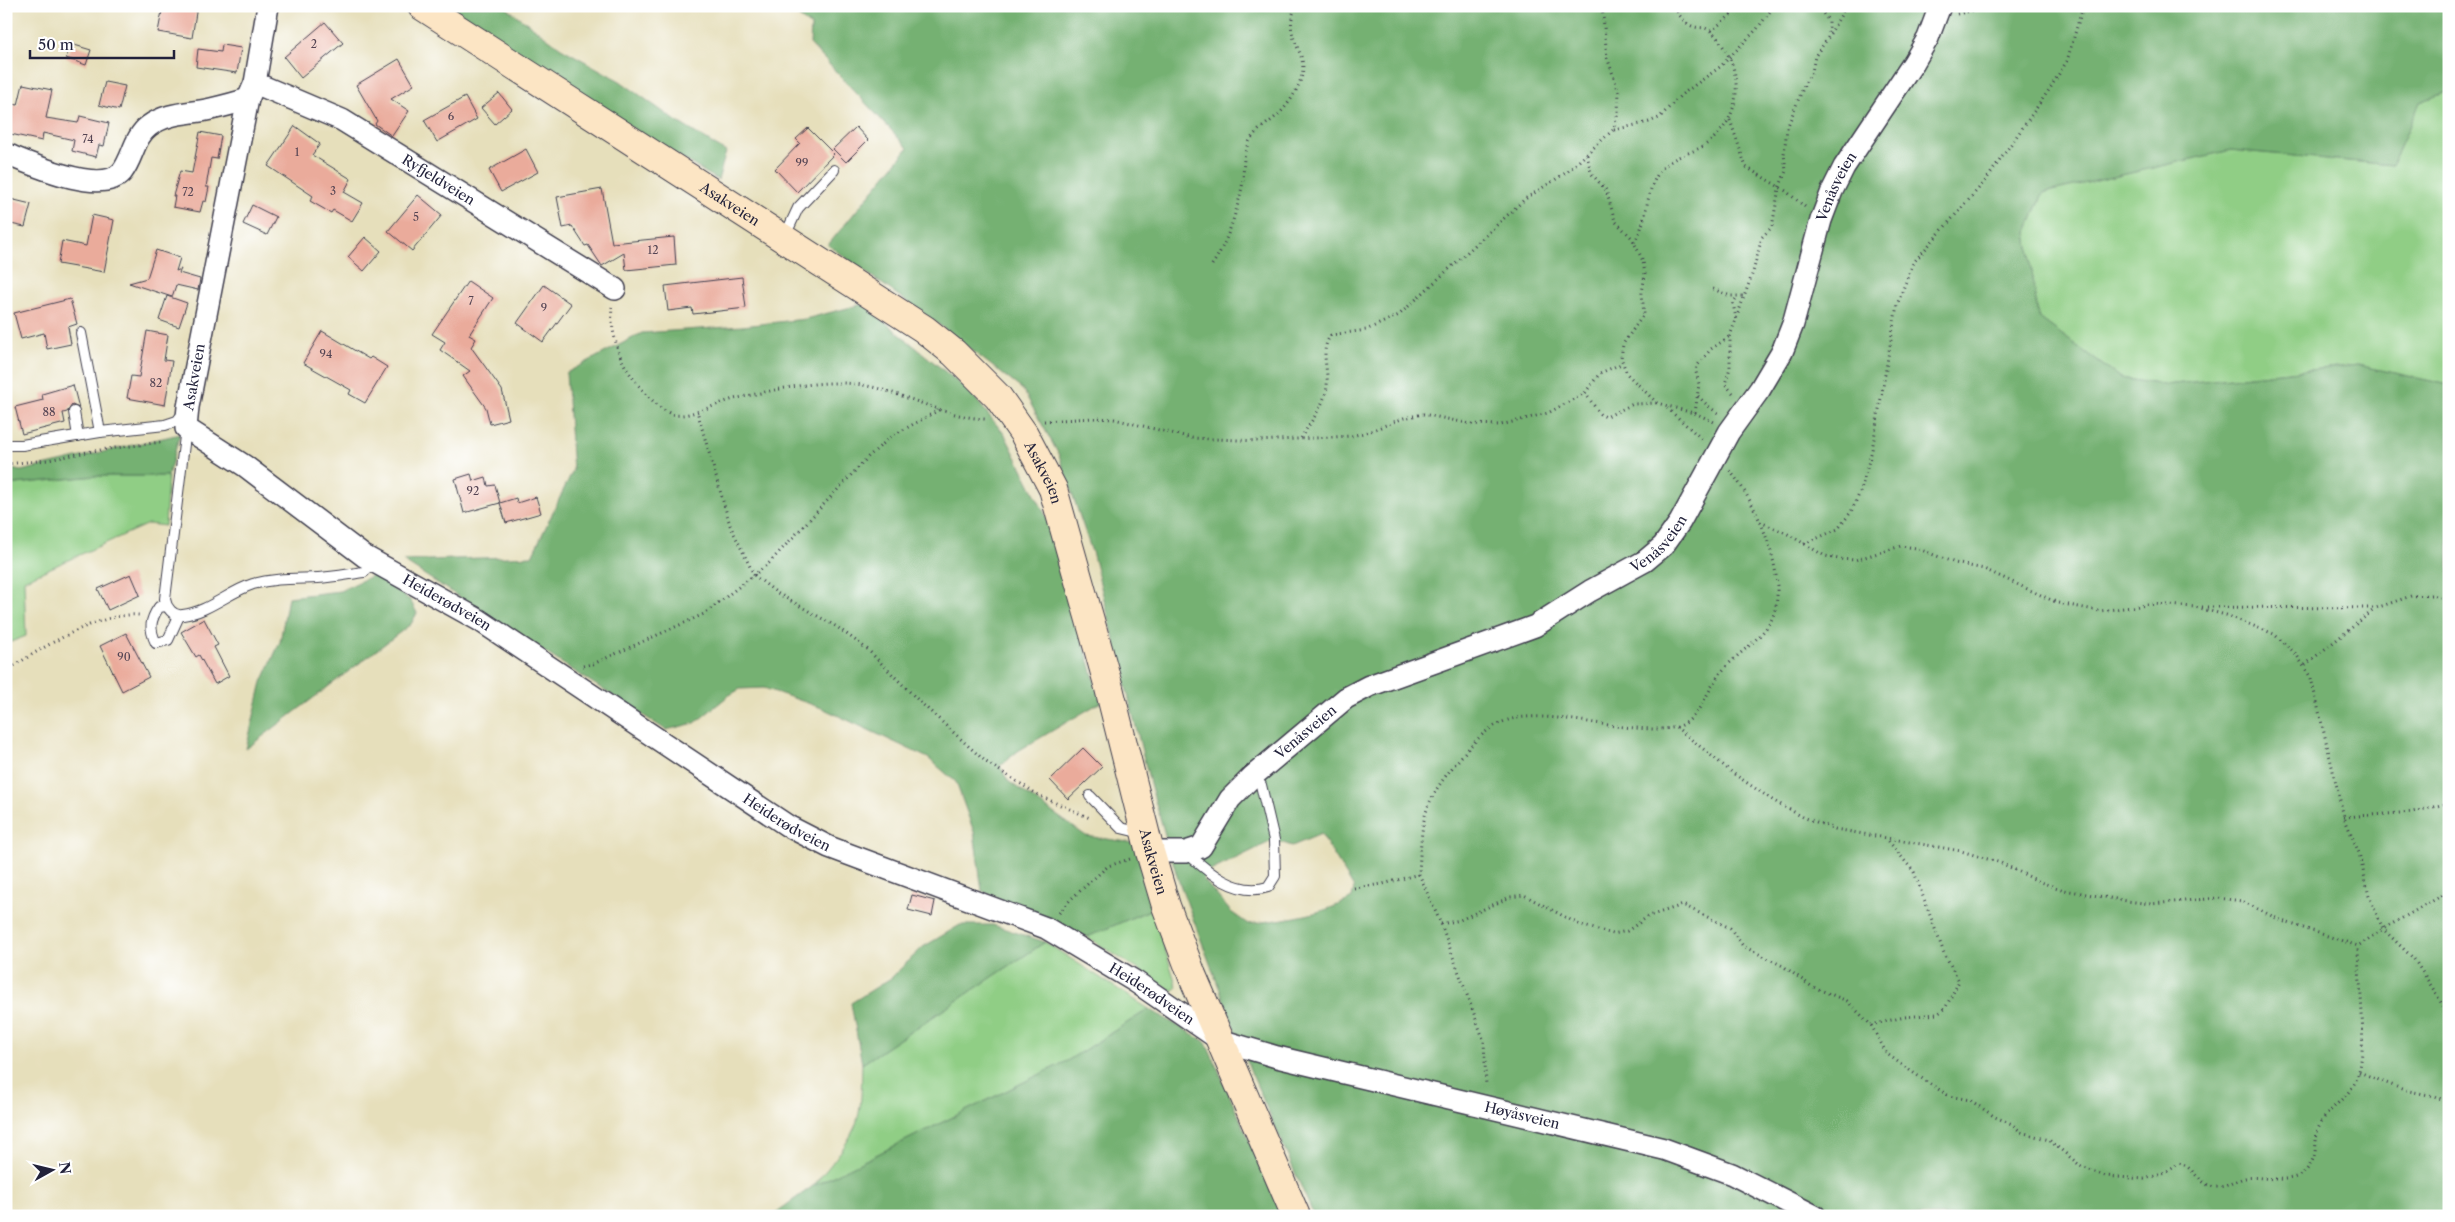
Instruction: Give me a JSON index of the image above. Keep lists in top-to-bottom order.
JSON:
{
  "streets": {
    "main road": ["Asakveien"],
    "street": [
      "Ryfjeldveien",
      "Venåsveien",
      "Heiderødveien",
      "Høyåsveien"
    ]
  },
  "crossings": [
    ["Ryfjeldveien", "Asakveien"],
    ["Asakveien", "Heiderødveien"],
    ["Asakveien", "Høyåsveien"],
    ["Heiderødveien", "Høyåsveien"]
  ],
  "house_numbers": [
    "2",
    "6",
    "74",
    "1",
    "99",
    "3",
    "72",
    "5",
    "12",
    "7",
    "9",
    "94",
    "82",
    "88",
    "92",
    "90"
  ],
  "scale_bar": "50 m",
  "north": "right"
}
